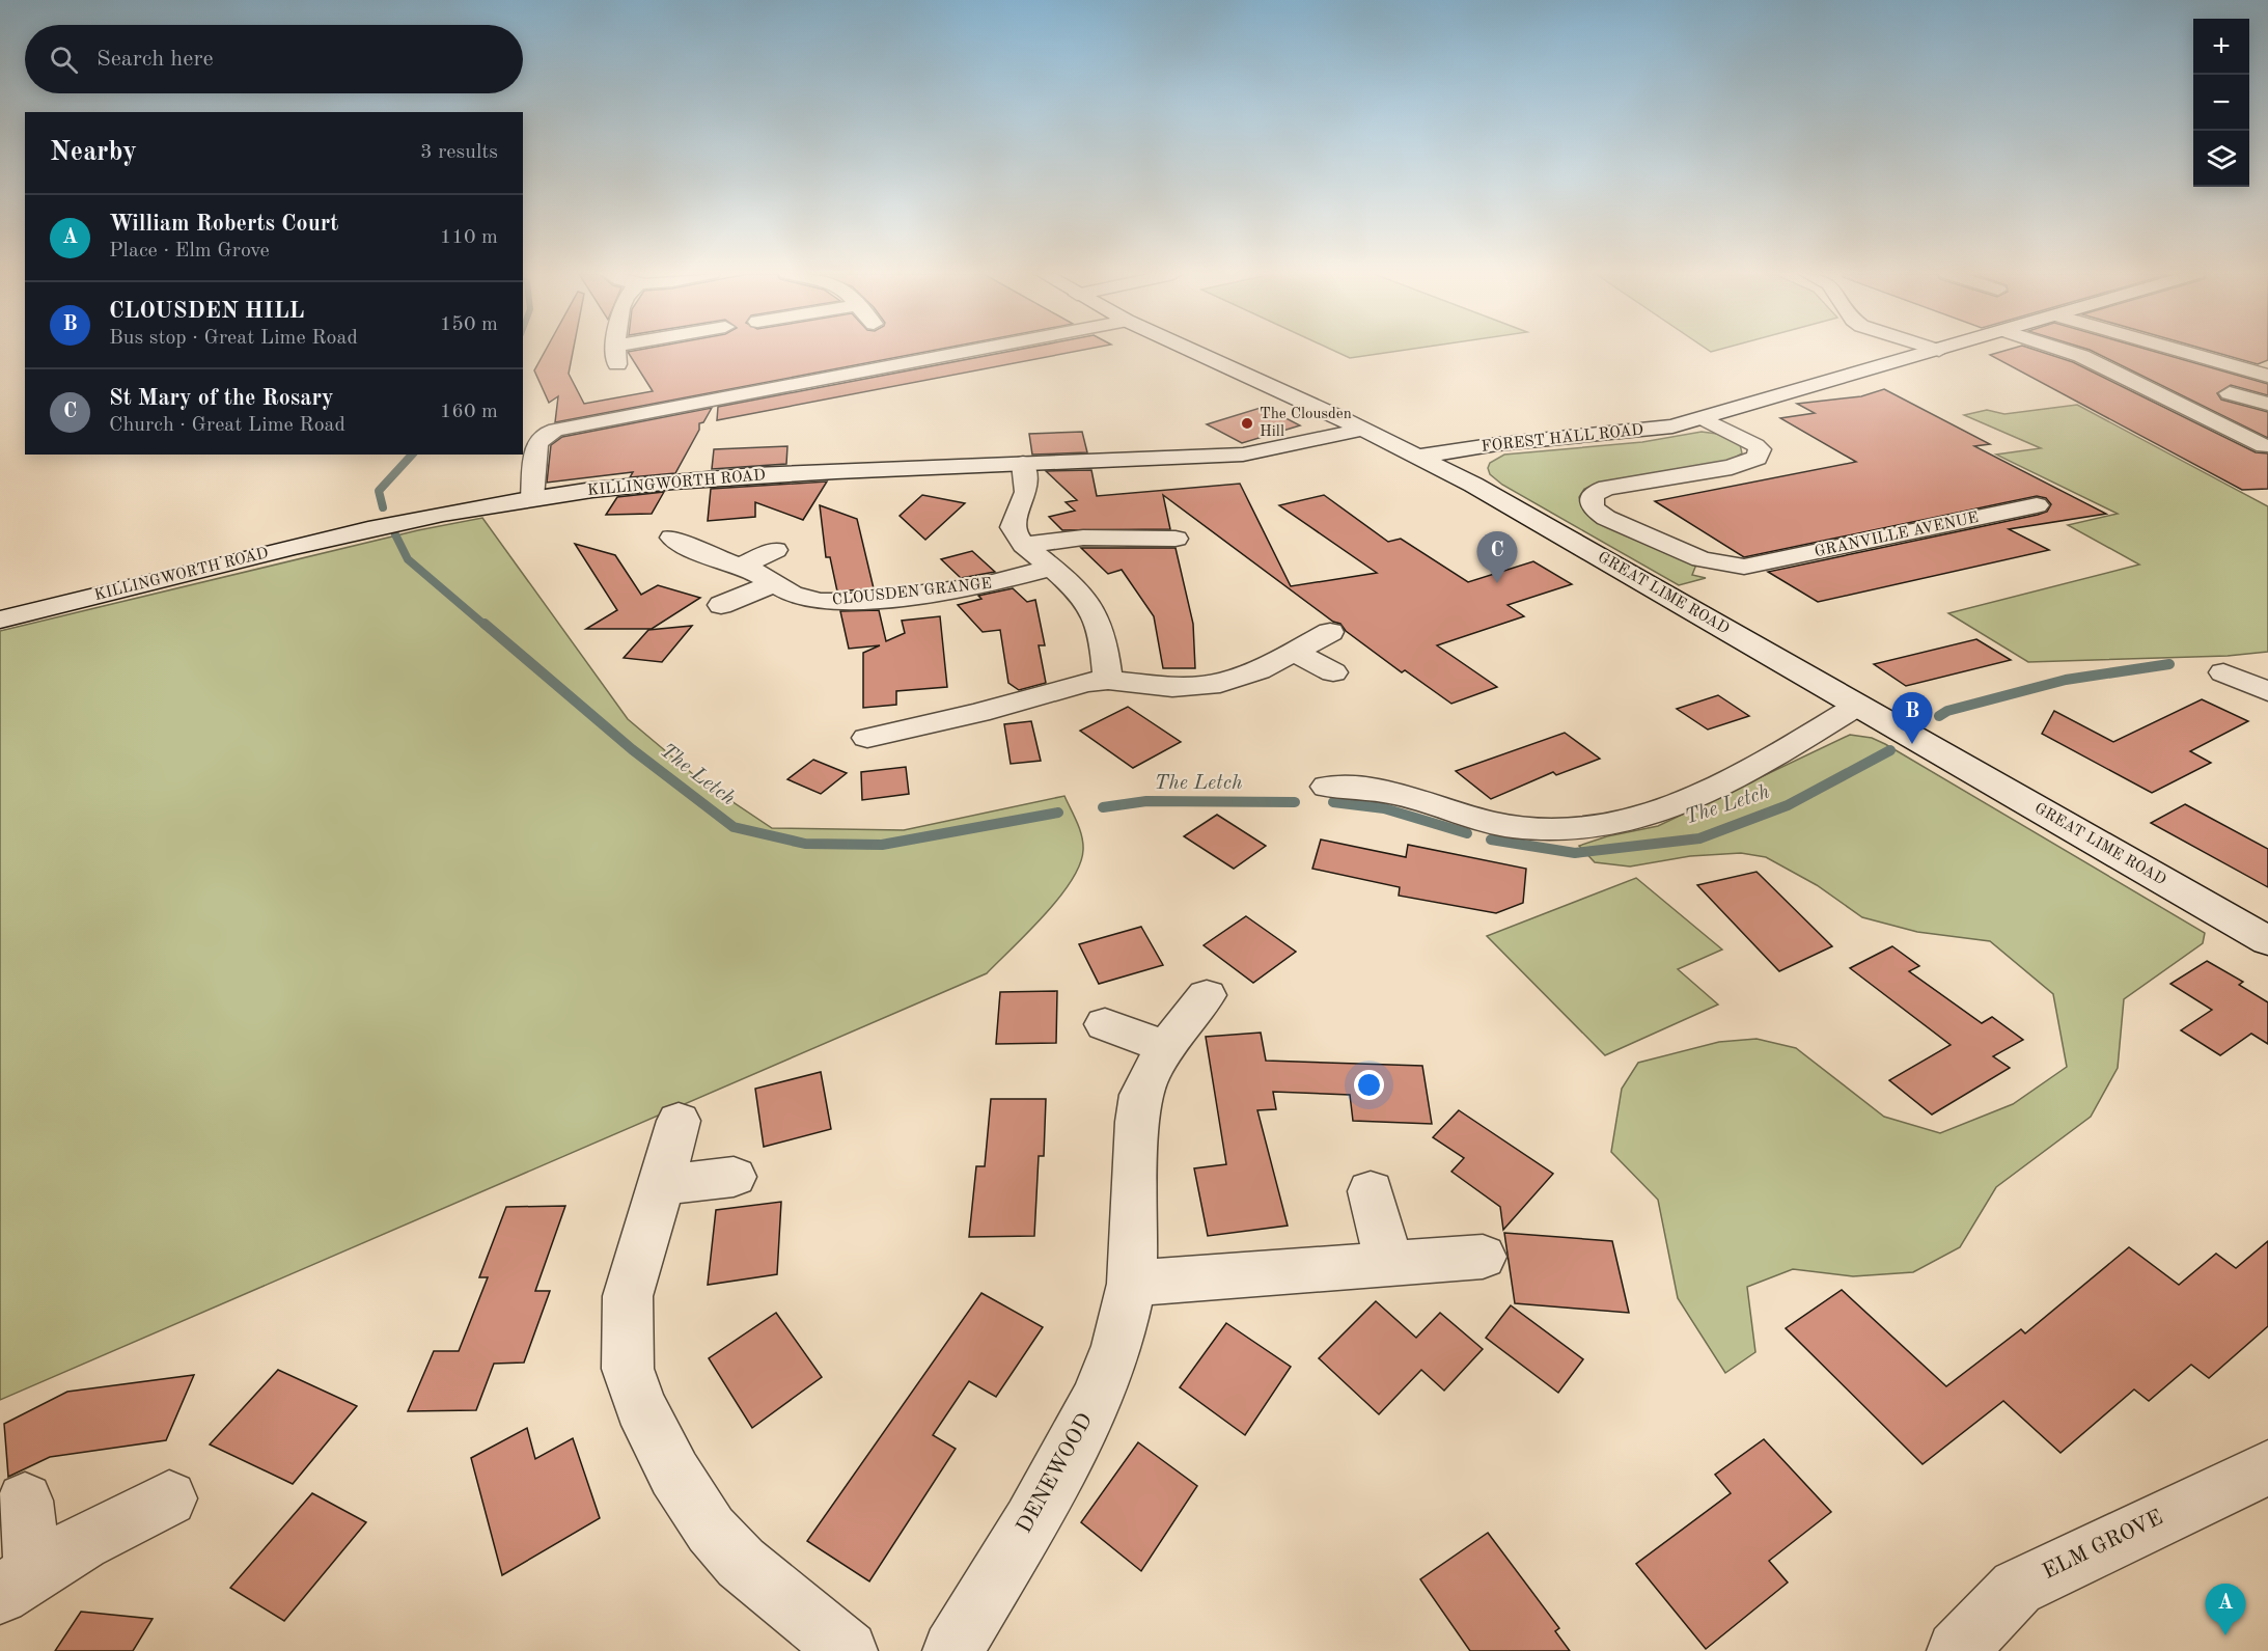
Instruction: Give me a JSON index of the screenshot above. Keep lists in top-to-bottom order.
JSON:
{
  "streets": {
    "street": [
      "FOREST HALL ROAD",
      "KILLINGWORTH ROAD",
      "GRANVILLE AVENUE",
      "CLOUSDEN GRANGE",
      "GREAT LIME ROAD",
      "DENEWOOD",
      "ELM GROVE"
    ]
  },
  "crossings": [
    ["FOREST HALL ROAD", "GRANVILLE AVENUE"],
    ["FOREST HALL ROAD", "GREAT LIME ROAD"],
    ["KILLINGWORTH ROAD", "GREAT LIME ROAD"]
  ],
  "water": ["The Letch"],
  "places": ["The Clousden Hill"],
  "page": {
    "map_buttons": ["+", "−"],
    "search": "Search here",
    "heading": ["Nearby", "3 results"],
    "list": [
      {
        "mark": "A",
        "name": "William Roberts Court",
        "note": "Place · Elm Grove",
        "value": "110 m"
      },
      {
        "mark": "B",
        "name": "CLOUSDEN HILL",
        "note": "Bus stop · Great Lime Road",
        "value": "150 m"
      },
      {
        "mark": "C",
        "name": "St Mary of the Rosary",
        "note": "Church · Great Lime Road",
        "value": "160 m"
      }
    ],
    "pins": ["C", "B", "A"]
  }
}
